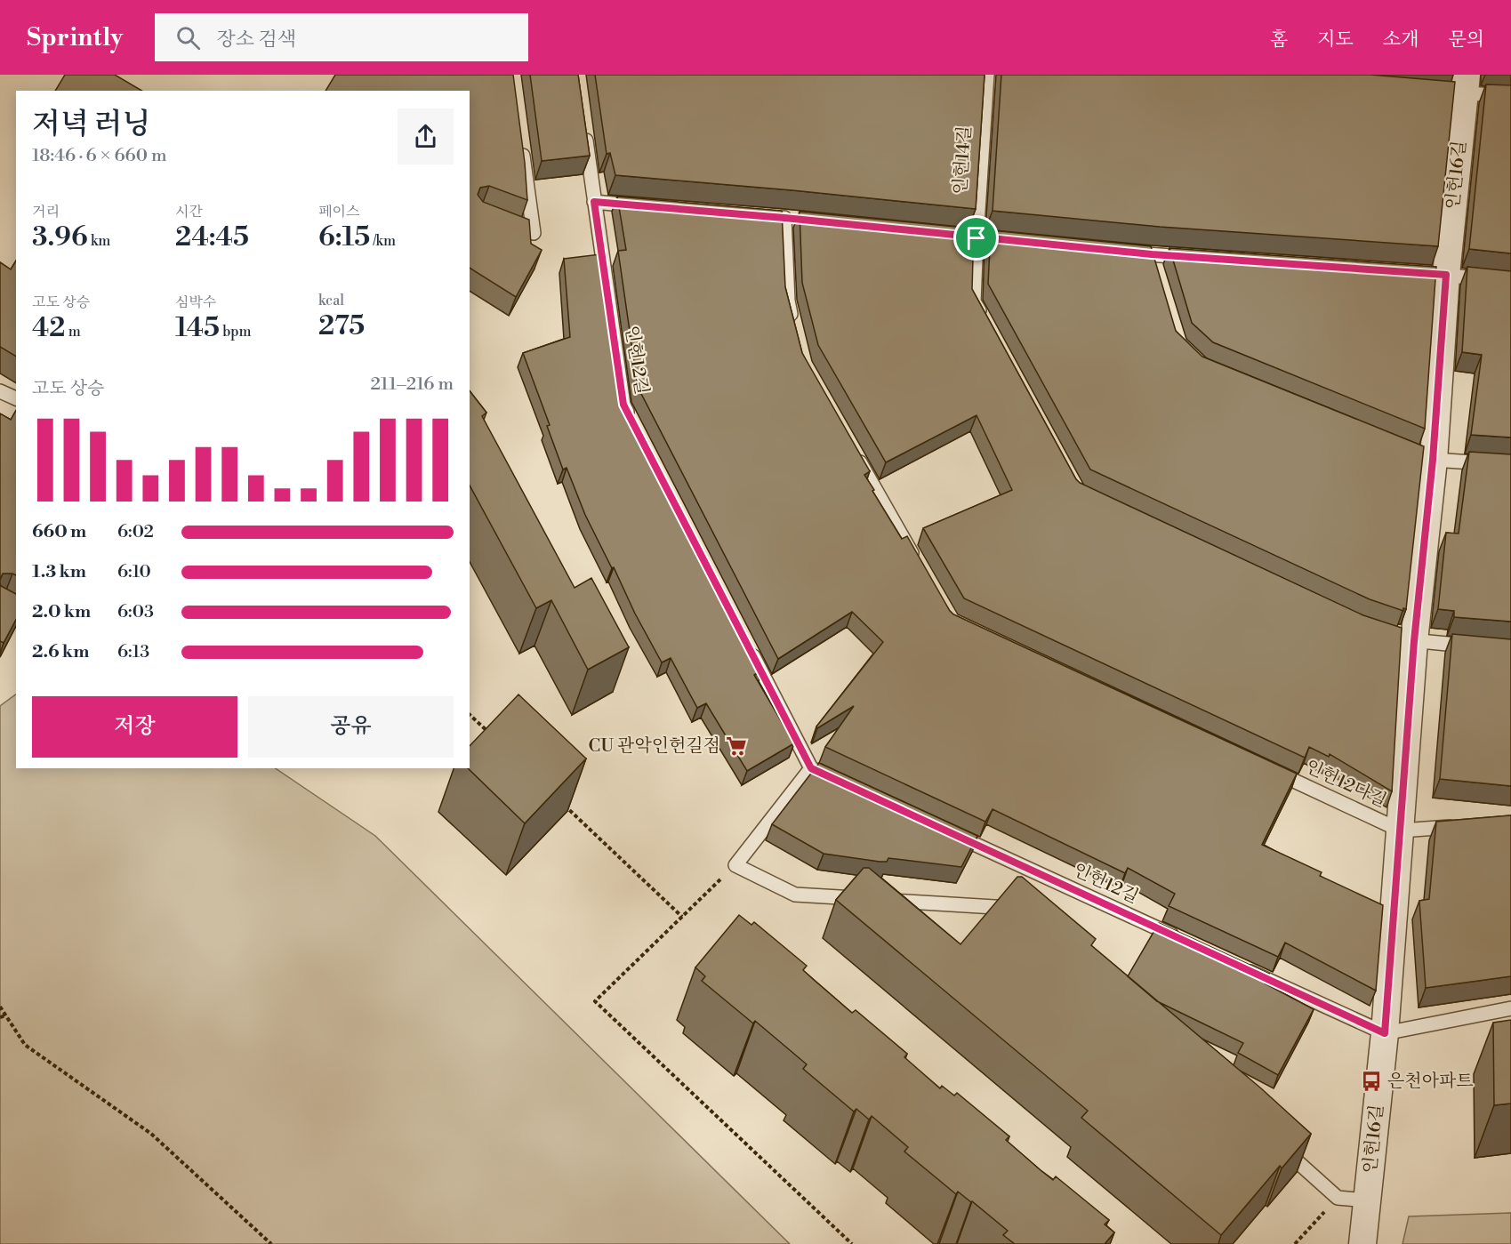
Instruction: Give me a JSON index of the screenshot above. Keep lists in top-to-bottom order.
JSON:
{
  "streets": {
    "street": ["인헌16길"],
    "lane": ["인헌14길", "인헌12길", "인헌12다길"]
  },
  "crossings": [
    ["인헌16길", "인헌12다길"]
  ],
  "places": {
    "supermarket": ["CU 관악인헌길점"],
    "bus stop": ["은천아파트"]
  },
  "page": {
    "header": "Sprintly",
    "search": "장소 검색",
    "nav": [
      "홈",
      "지도",
      "소개",
      "문의"
    ],
    "heading": ["저녁 러닝", "18:46 · 6 × 660 m"],
    "stats": [
      ["거리", "3.96 km"],
      ["시간", "24:45"],
      ["페이스", "6:15 /km"],
      ["고도 상승", "42 m"],
      ["심박수", "145 bpm"],
      ["kcal", "275"]
    ],
    "chart": ["고도 상승", "211–216 m"],
    "list": [
      {
        "name": "660 m",
        "note": "6:02"
      },
      {
        "name": "1.3 km",
        "note": "6:10"
      },
      {
        "name": "2.0 km",
        "note": "6:03"
      },
      {
        "name": "2.6 km",
        "note": "6:13"
      }
    ],
    "buttons": ["저장", "공유"]
  }
}
